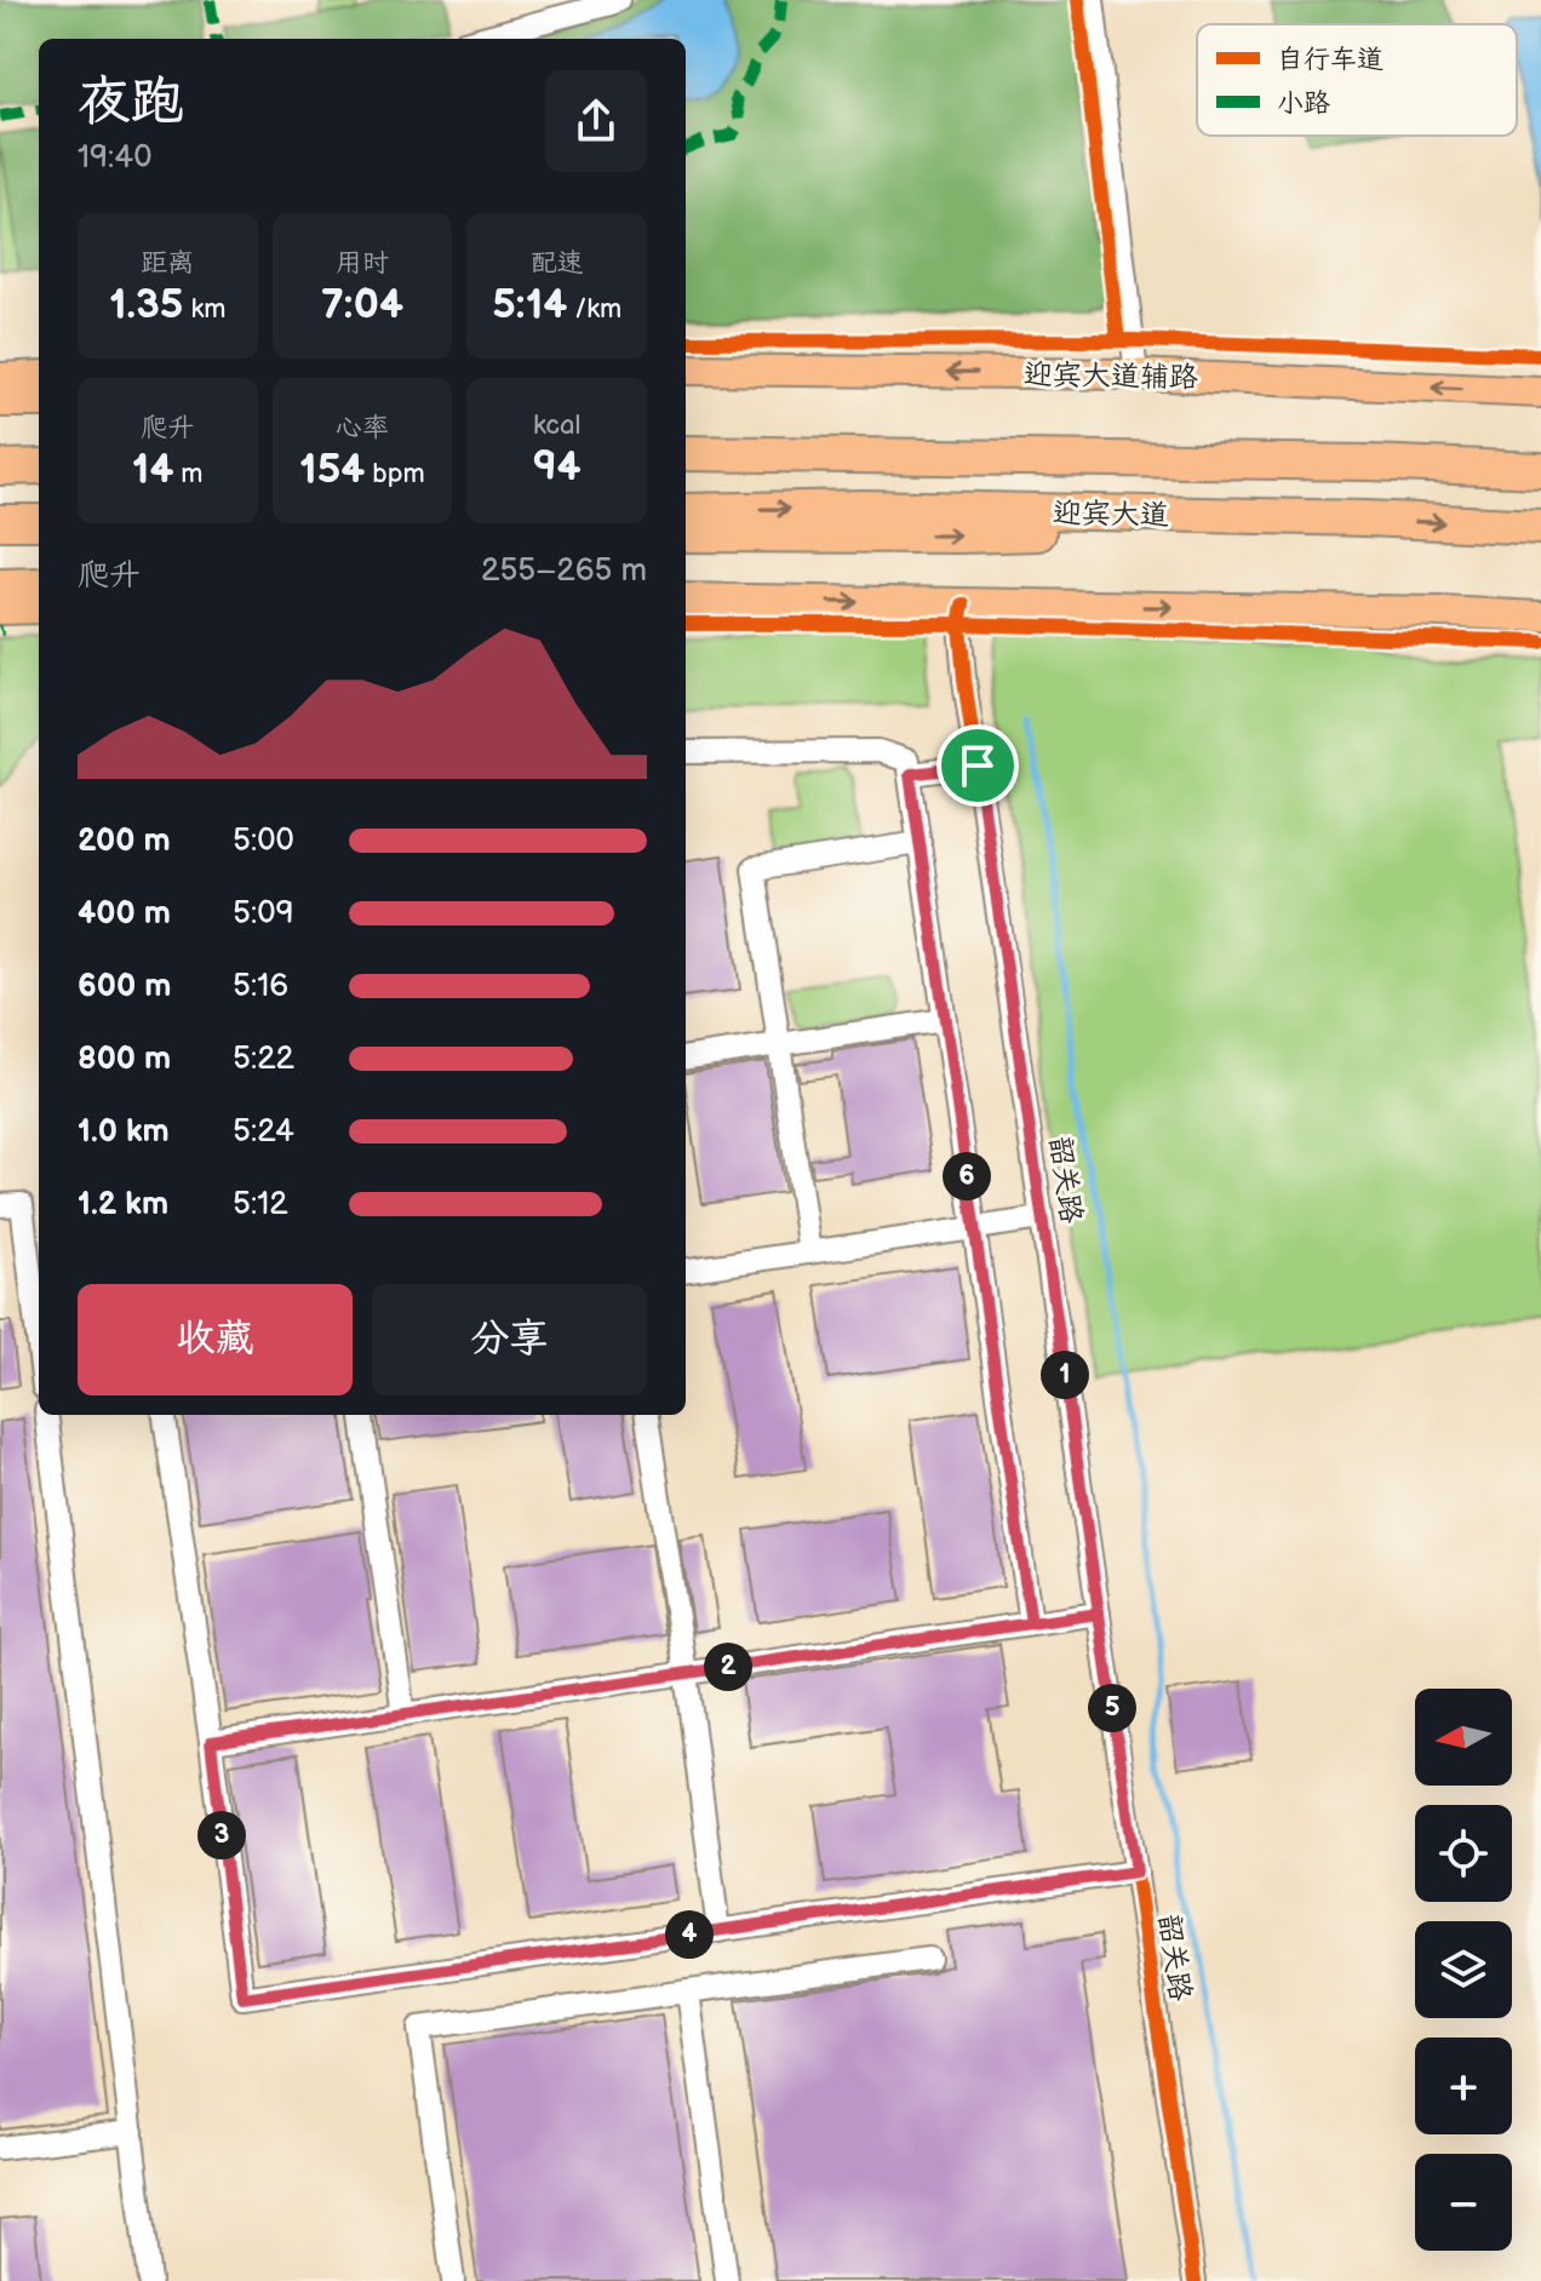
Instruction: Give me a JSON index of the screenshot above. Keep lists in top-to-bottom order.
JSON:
{
  "streets": {
    "highway": ["迎宾大道"],
    "main road": ["迎宾大道辅路"],
    "street": ["韶关路"]
  },
  "legend": ["自行车道", "小路"],
  "north": "left",
  "page": {
    "heading": ["夜跑", "19:40"],
    "stats": [
      ["距离", "1.35 km"],
      ["用时", "7:04"],
      ["配速", "5:14 /km"],
      ["爬升", "14 m"],
      ["心率", "154 bpm"],
      ["kcal", "94"]
    ],
    "chart": ["爬升", "255–265 m"],
    "list": [
      {
        "name": "200 m",
        "note": "5:00"
      },
      {
        "name": "400 m",
        "note": "5:09"
      },
      {
        "name": "600 m",
        "note": "5:16"
      },
      {
        "name": "800 m",
        "note": "5:22"
      },
      {
        "name": "1.0 km",
        "note": "5:24"
      },
      {
        "name": "1.2 km",
        "note": "5:12"
      }
    ],
    "pins": [
      "6",
      "1",
      "2",
      "5",
      "3",
      "4"
    ],
    "buttons": ["收藏", "分享"],
    "map_buttons": ["+", "−"]
  }
}
